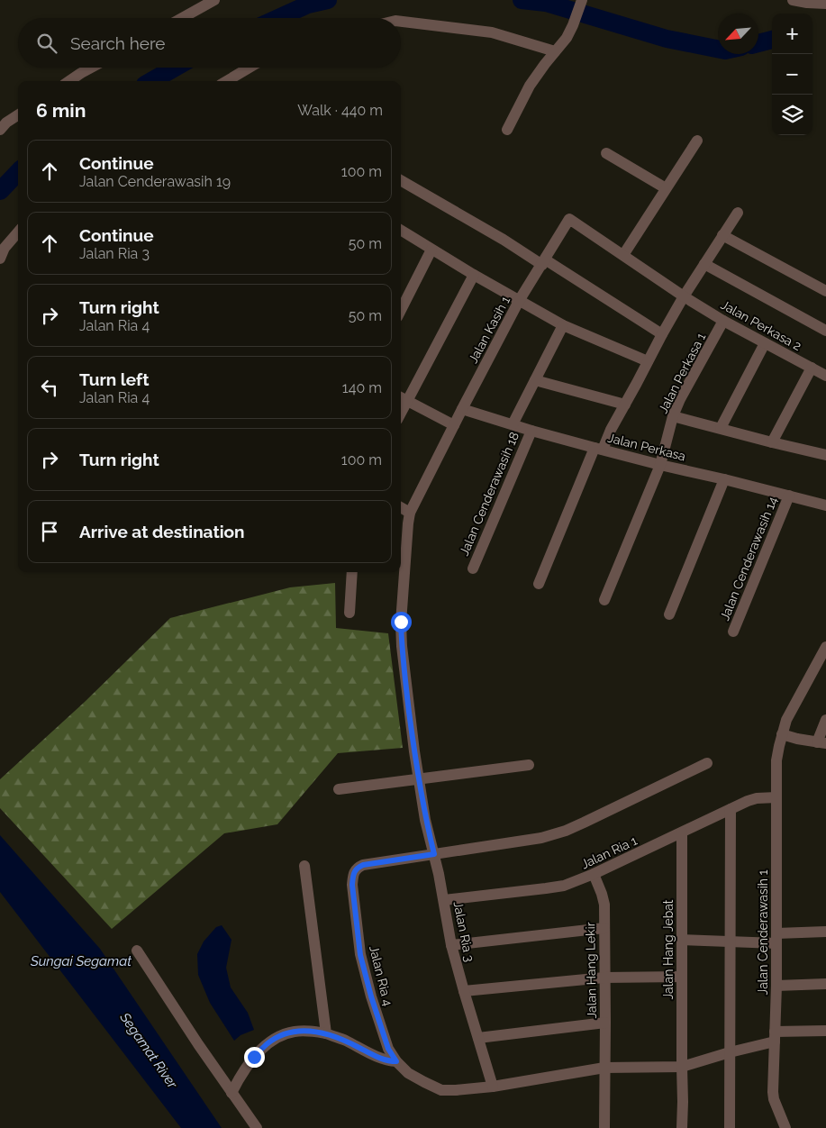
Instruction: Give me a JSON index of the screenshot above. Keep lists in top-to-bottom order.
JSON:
{
  "streets": {
    "street": [
      "Jalan Perkasa 2",
      "Jalan Kasih 1",
      "Jalan Perkasa 1",
      "Jalan Perkasa",
      "Jalan Cenderawasih 18",
      "Jalan Cenderawasih 14",
      "Jalan Ria 1",
      "Jalan Ria 3",
      "Jalan Cenderawasih 1",
      "Jalan Hang Jebat",
      "Jalan Hang Lekir",
      "Jalan Ria 4"
    ]
  },
  "crossings": [
    ["Jalan Perkasa 2", "Jalan Kasih 1"],
    ["Jalan Perkasa 2", "Jalan Perkasa 1"],
    ["Jalan Kasih 1", "Jalan Perkasa"],
    ["Jalan Kasih 1", "Jalan Ria 3"],
    ["Jalan Perkasa 1", "Jalan Perkasa"],
    ["Jalan Perkasa", "Jalan Cenderawasih 18"],
    ["Jalan Perkasa", "Jalan Cenderawasih 14"],
    ["Jalan Ria 1", "Jalan Ria 3"],
    ["Jalan Ria 1", "Jalan Cenderawasih 1"],
    ["Jalan Ria 1", "Jalan Hang Jebat"],
    ["Jalan Ria 1", "Jalan Hang Lekir"],
    ["Jalan Ria 3", "Jalan Ria 4"],
    ["Jalan Cenderawasih 1", "Jalan Ria 4"],
    ["Jalan Hang Jebat", "Jalan Ria 4"],
    ["Jalan Hang Lekir", "Jalan Ria 4"]
  ],
  "water": ["Sungai Segamat", "Segamat River"],
  "north": "bottom left",
  "page": {
    "map_buttons": ["+", "−"],
    "search": "Search here",
    "heading": ["6 min", "Walk · 440 m"],
    "list": [
      ["Continue", "Jalan Cenderawasih 19", "100 m"],
      ["Continue", "Jalan Ria 3", "50 m"],
      ["Turn right", "Jalan Ria 4", "50 m"],
      ["Turn left", "Jalan Ria 4", "140 m"],
      ["Turn right", "100 m"],
      "Arrive at destination"
    ]
  }
}
